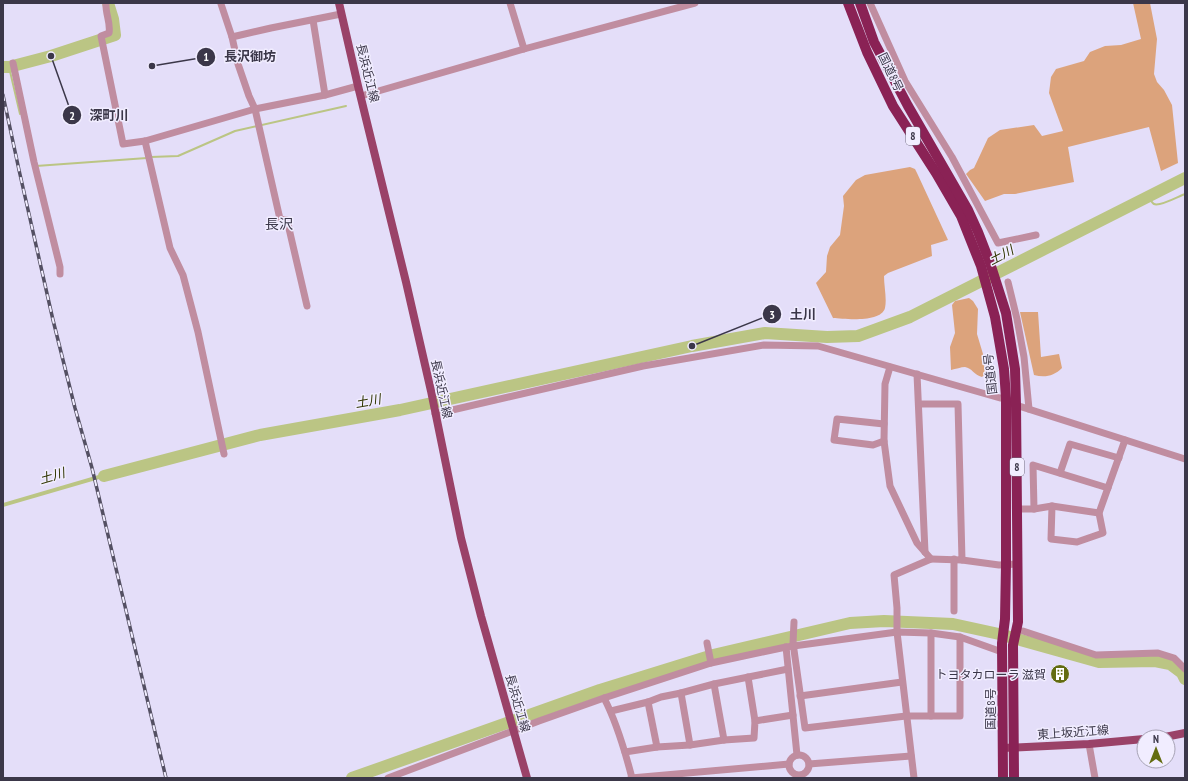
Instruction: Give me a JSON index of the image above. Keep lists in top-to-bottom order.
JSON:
{
  "streets": {
    "highway": ["国道8号", "8"],
    "main road": ["長浜近江線", "東上坂近江線"]
  },
  "crossings": [
    ["国道8号", "東上坂近江線"]
  ],
  "districts": ["長沢"],
  "water": ["土川"],
  "places": {
    "other": ["深町川", "長沢御坊", "土川"],
    "building": ["トヨタカローラ 滋賀"]
  },
  "north": "top"
}
